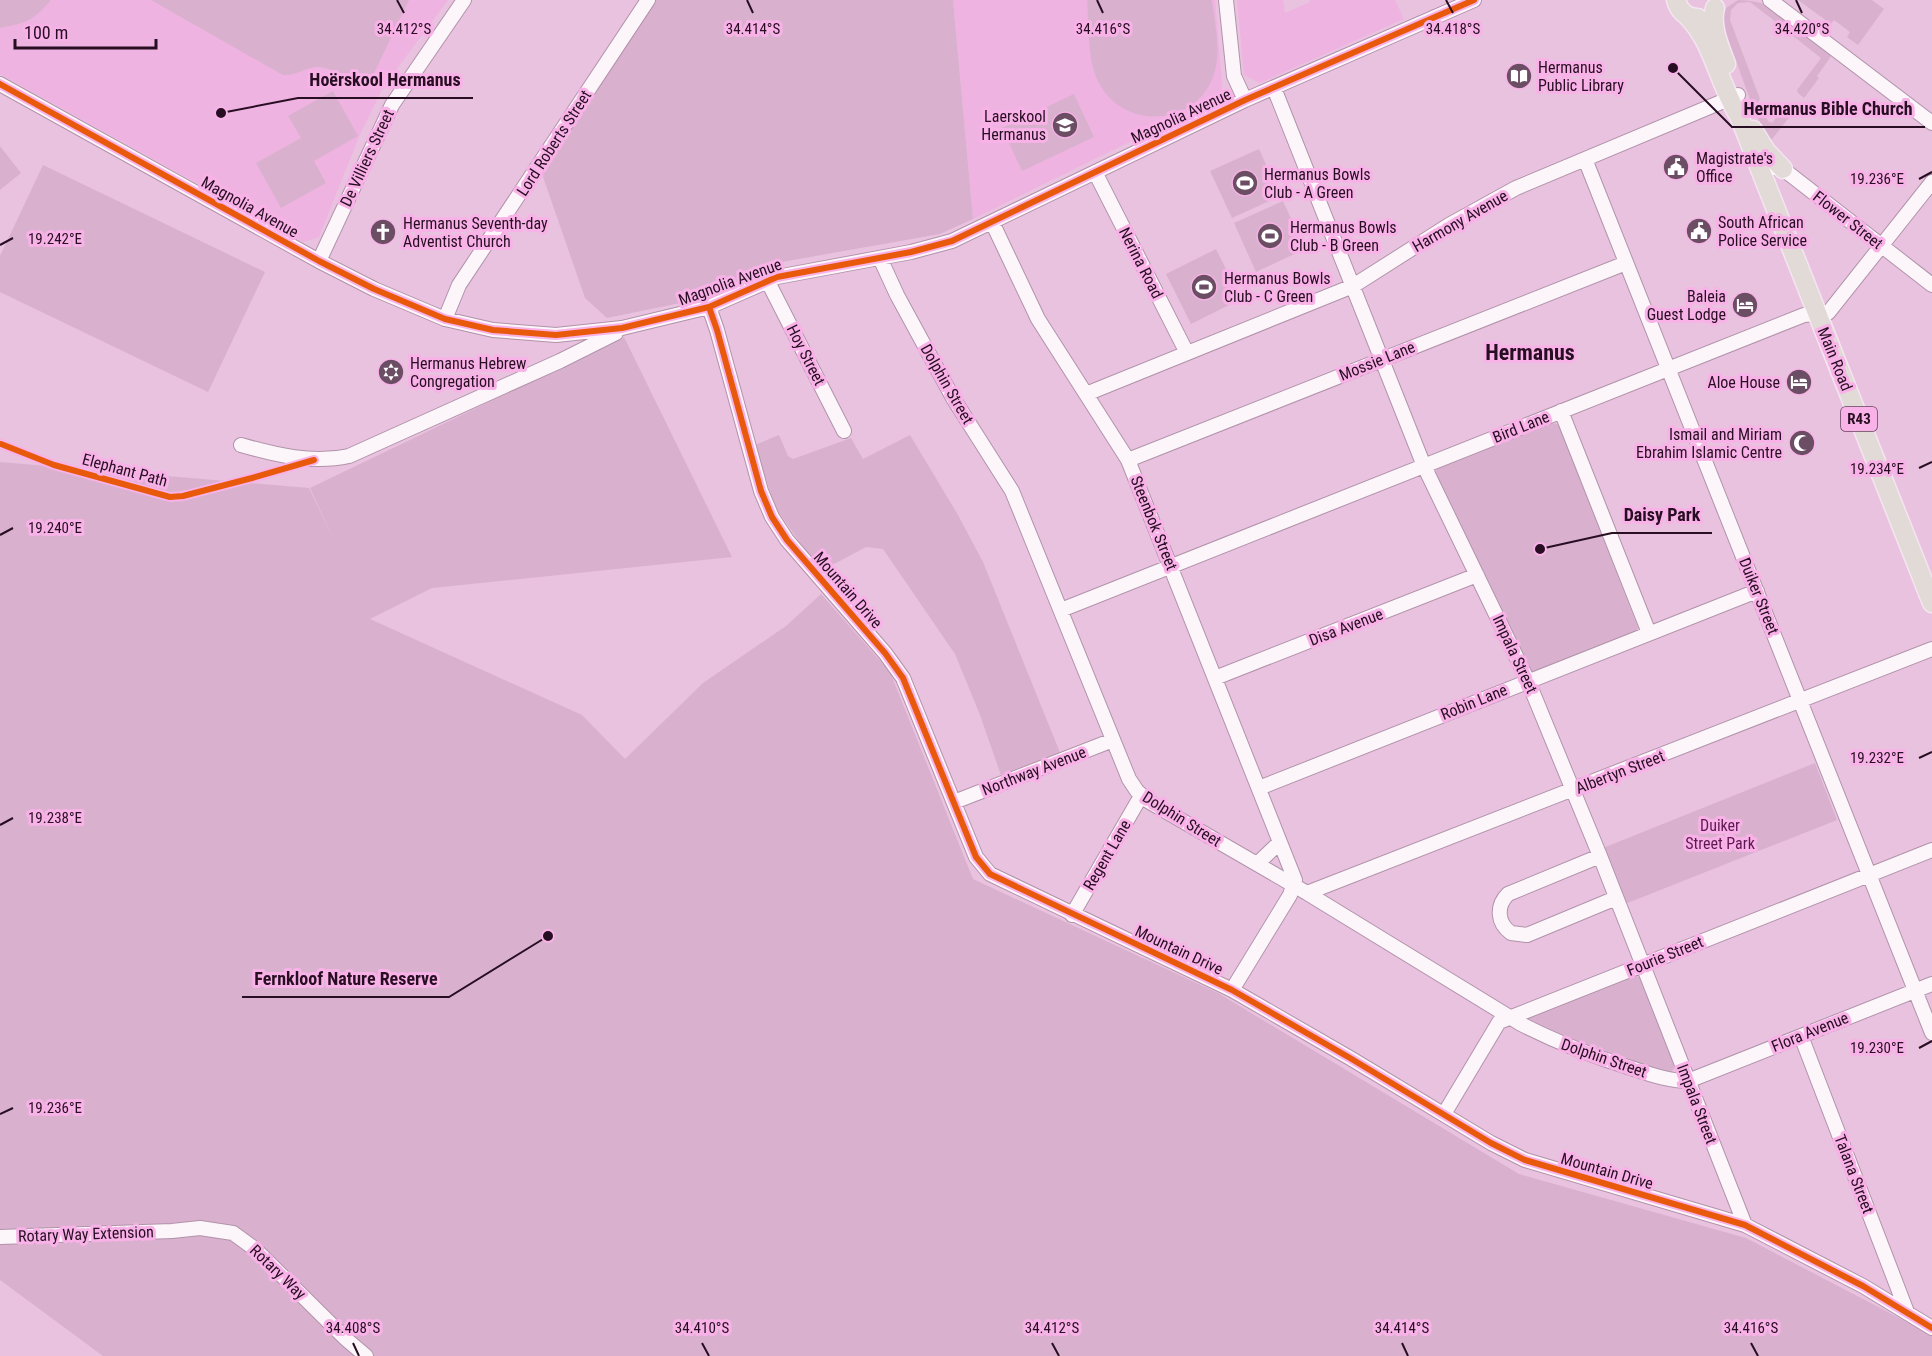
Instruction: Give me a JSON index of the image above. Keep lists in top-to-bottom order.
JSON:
{
  "streets": {
    "main road": ["Main Road", "R43"],
    "street": [
      "Magnolia Avenue",
      "Lord Roberts Street",
      "De Villiers Street",
      "Flower Street",
      "Harmony Avenue",
      "Nerina Road",
      "Hoy Street",
      "Mossie Lane",
      "Dolphin Street",
      "Bird Lane",
      "Steenbok Street",
      "Mountain Drive",
      "Duiker Street",
      "Disa Avenue",
      "Impala Street",
      "Robin Lane",
      "Northway Avenue",
      "Albertyn Street",
      "Regent Lane",
      "Fourie Street",
      "Flora Avenue",
      "Talana Street",
      "Rotary Way Extension",
      "Rotary Way"
    ],
    "cycle path": ["Elephant Path"]
  },
  "crossings": [
    ["Magnolia Avenue", "Lord Roberts Street"],
    ["Magnolia Avenue", "De Villiers Street"],
    ["Magnolia Avenue", "Nerina Road"],
    ["Magnolia Avenue", "Hoy Street"],
    ["Magnolia Avenue", "Dolphin Street"],
    ["Magnolia Avenue", "Steenbok Street"],
    ["Magnolia Avenue", "Mountain Drive"],
    ["Magnolia Avenue", "Impala Street"],
    ["Flower Street", "Bird Lane"],
    ["Harmony Avenue", "Nerina Road"],
    ["Harmony Avenue", "Main Road"],
    ["Harmony Avenue", "Steenbok Street"],
    ["Harmony Avenue", "Duiker Street"],
    ["Harmony Avenue", "Impala Street"],
    ["Main Road", "Bird Lane"],
    ["Mossie Lane", "Steenbok Street"],
    ["Mossie Lane", "Duiker Street"],
    ["Mossie Lane", "Impala Street"],
    ["Dolphin Street", "Bird Lane"],
    ["Dolphin Street", "Steenbok Street"],
    ["Dolphin Street", "Impala Street"],
    ["Dolphin Street", "Northway Avenue"],
    ["Dolphin Street", "Albertyn Street"],
    ["Dolphin Street", "Regent Lane"],
    ["Dolphin Street", "Fourie Street"],
    ["Dolphin Street", "Flora Avenue"],
    ["Bird Lane", "Steenbok Street"],
    ["Bird Lane", "Duiker Street"],
    ["Bird Lane", "Impala Street"],
    ["Steenbok Street", "Disa Avenue"],
    ["Steenbok Street", "Robin Lane"],
    ["Mountain Drive", "Impala Street"],
    ["Mountain Drive", "Northway Avenue"],
    ["Mountain Drive", "Regent Lane"],
    ["Mountain Drive", "Fourie Street"],
    ["Mountain Drive", "Talana Street"],
    ["Duiker Street", "Robin Lane"],
    ["Duiker Street", "Albertyn Street"],
    ["Duiker Street", "Fourie Street"],
    ["Duiker Street", "Flora Avenue"],
    ["Disa Avenue", "Impala Street"],
    ["Impala Street", "Robin Lane"],
    ["Impala Street", "Albertyn Street"],
    ["Impala Street", "Fourie Street"],
    ["Impala Street", "Flora Avenue"],
    ["Flora Avenue", "Talana Street"],
    ["Rotary Way Extension", "Rotary Way"]
  ],
  "districts": ["Hermanus"],
  "parks": ["Duiker Street Park"],
  "places": {
    "other": [
      "Hermanus Bible Church",
      "Hoërskool Hermanus",
      "Daisy Park",
      "Fernkloof Nature Reserve"
    ],
    "library": ["Hermanus Public Library"],
    "school or university": ["Laerskool Hermanus"],
    "public building": ["Magistrate's Office", "South African Police Service"],
    "sports": ["Hermanus Bowls Club - A Green", "Hermanus Bowls Club - B Green", "Hermanus Bowls Club - C Green"],
    "church": ["Hermanus Seventh-day Adventist Church"],
    "hotel": ["Baleia Guest Lodge", "Aloe House"],
    "synagogue": ["Hermanus Hebrew Congregation"],
    "mosque": ["Ismail and Miriam Ebrahim Islamic Centre"]
  },
  "scale_bar": "100 m",
  "coordinates": [
    "34.412°S",
    "34.414°S",
    "34.416°S",
    "34.418°S",
    "34.420°S",
    "19.236°E",
    "19.242°E",
    "19.234°E",
    "19.240°E",
    "19.232°E",
    "19.238°E",
    "19.230°E",
    "34.408°S",
    "34.410°S"
  ]
}
